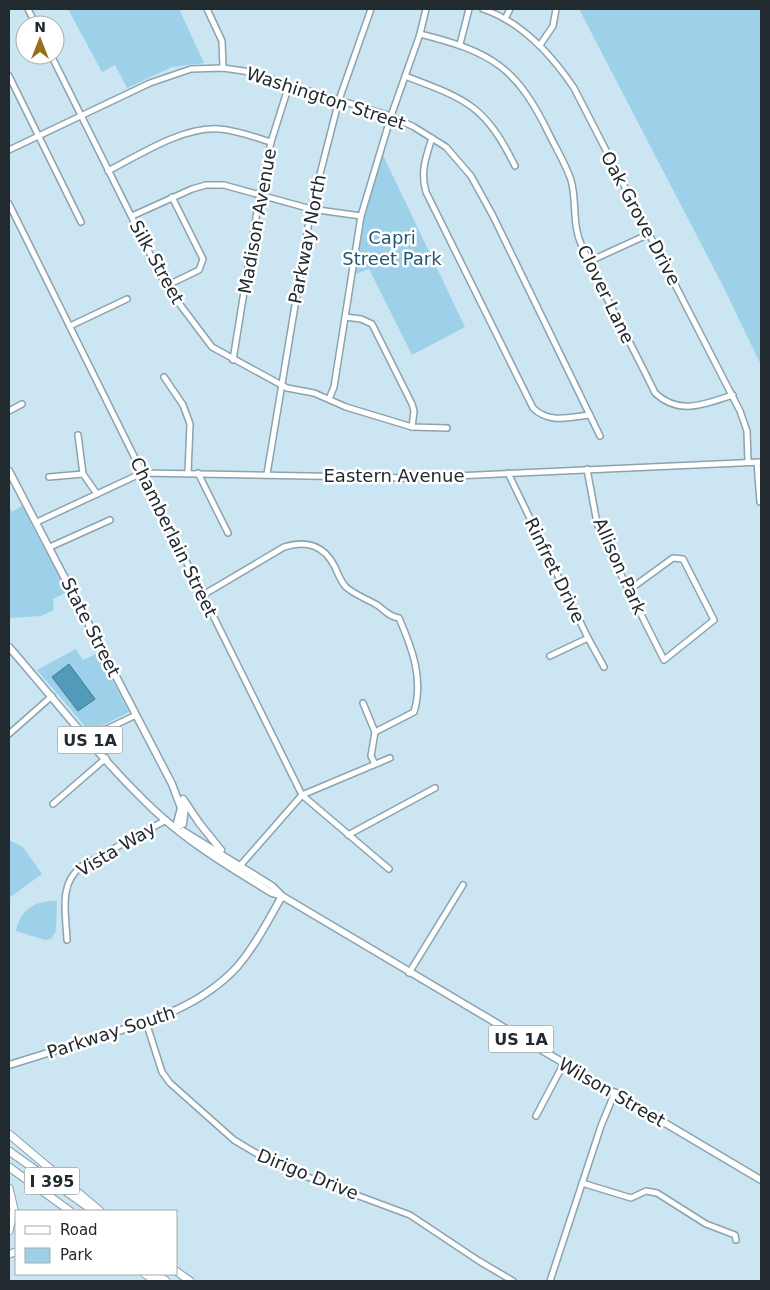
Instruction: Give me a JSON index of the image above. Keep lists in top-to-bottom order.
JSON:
{
  "streets": {
    "highway": ["I 395"],
    "main road": [
      "State Street",
      "US 1A",
      "Parkway South",
      "Wilson Street"
    ],
    "street": [
      "Washington Street",
      "Oak Grove Drive",
      "Madison Avenue",
      "Parkway North",
      "Silk Street",
      "Clover Lane",
      "Eastern Avenue",
      "Chamberlain Street",
      "Allison Park",
      "Rinfret Drive",
      "Vista Way",
      "Dirigo Drive"
    ]
  },
  "crossings": [
    ["Washington Street", "Madison Avenue"],
    ["Washington Street", "Parkway North"],
    ["Washington Street", "Silk Street"],
    ["Oak Grove Drive", "Clover Lane"],
    ["Oak Grove Drive", "Eastern Avenue"],
    ["Madison Avenue", "Silk Street"],
    ["Parkway North", "Silk Street"],
    ["Parkway North", "Eastern Avenue"],
    ["Eastern Avenue", "Chamberlain Street"],
    ["Eastern Avenue", "Allison Park"],
    ["Eastern Avenue", "Rinfret Drive"],
    ["Eastern Avenue", "State Street"],
    ["State Street", "Wilson Street"],
    ["Vista Way", "Wilson Street"],
    ["Parkway South", "Wilson Street"],
    ["Parkway South", "Dirigo Drive"]
  ],
  "parks": ["Capri Street Park"],
  "legend": ["Road", "Park"],
  "north": "top"
}
